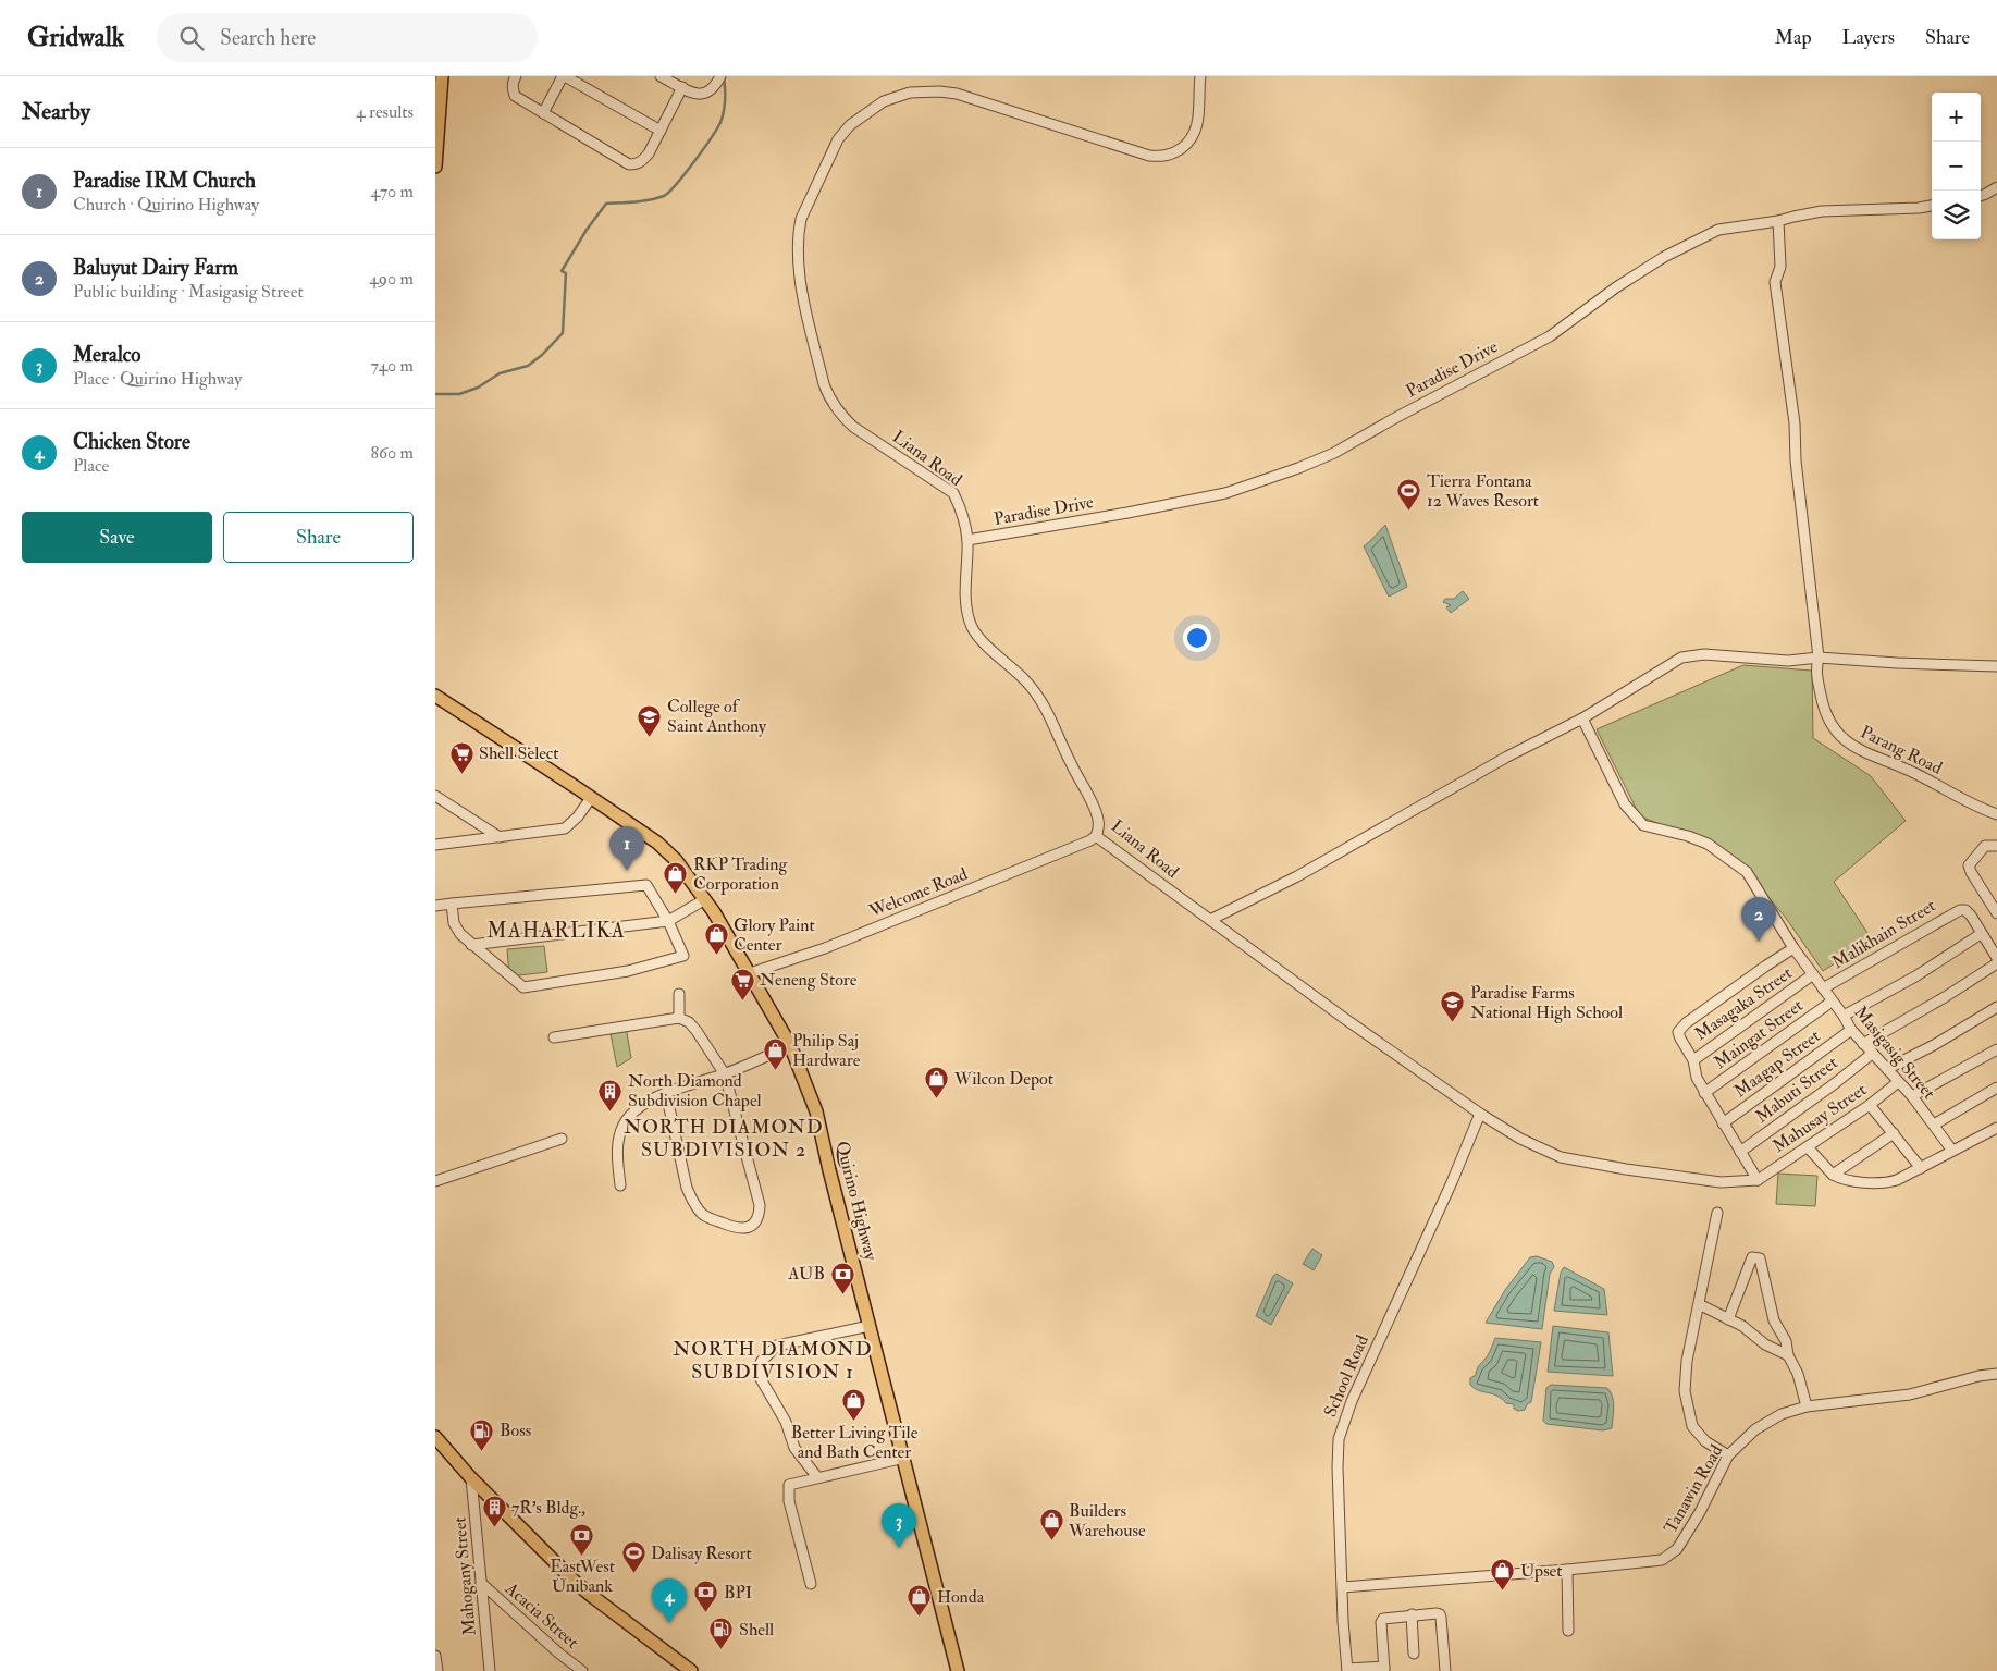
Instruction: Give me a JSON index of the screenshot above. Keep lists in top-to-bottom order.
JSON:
{
  "streets": {
    "main road": ["Quirino Highway"],
    "street": [
      "Paradise Drive",
      "Liana Road",
      "Parang Road",
      "Welcome Road",
      "Malikhain Street",
      "Masagaka Street",
      "Maingat Street",
      "Masigasig Street",
      "Maagap Street",
      "Mabuti Street",
      "Mahusay Street",
      "School Road",
      "Tanawin Road",
      "Mahogany Street",
      "Acacia Street"
    ]
  },
  "crossings": [
    ["Paradise Drive", "Liana Road"],
    ["Paradise Drive", "Parang Road"],
    ["Liana Road", "Welcome Road"],
    ["Liana Road", "Mahusay Street"],
    ["Liana Road", "School Road"],
    ["Welcome Road", "Quirino Highway"],
    ["Malikhain Street", "Masigasig Street"],
    ["Masagaka Street", "Masigasig Street"],
    ["Maingat Street", "Masigasig Street"],
    ["Masigasig Street", "Maagap Street"],
    ["Masigasig Street", "Mabuti Street"],
    ["Masigasig Street", "Mahusay Street"],
    ["School Road", "Tanawin Road"],
    ["Mahogany Street", "Acacia Street"]
  ],
  "districts": ["MAHARLIKA", "NORTH DIAMOND SUBDIVISION 2", "NORTH DIAMOND SUBDIVISION 1"],
  "places": {
    "sports": ["Tierra Fontana 12 Waves Resort", "Dalisay Resort"],
    "school or university": ["College of Saint Anthony", "Paradise Farms National High School"],
    "supermarket": ["Shell Select", "Neneng Store"],
    "shop": [
      "RKP Trading Corporation",
      "Glory Paint Center",
      "Philip Saj Hardware",
      "Wilcon Depot",
      "Better Living Tile and Bath Center",
      "Builders Warehouse",
      "Upset",
      "Honda"
    ],
    "building": ["North Diamond Subdivision Chapel", "7R's Bldg.,"],
    "bank": ["AUB", "EastWest Unibank", "BPI"],
    "fuel station": ["Boss", "Shell"]
  },
  "page": {
    "header": "Gridwalk",
    "search": "Search here",
    "nav": ["Map", "Layers", "Share"],
    "heading": ["Nearby", "4 results"],
    "map_buttons": ["+", "−"],
    "list": [
      {
        "mark": "1",
        "name": "Paradise IRM Church",
        "note": "Church · Quirino Highway",
        "value": "470 m"
      },
      {
        "mark": "2",
        "name": "Baluyut Dairy Farm",
        "note": "Public building · Masigasig Street",
        "value": "490 m"
      },
      {
        "mark": "3",
        "name": "Meralco",
        "note": "Place · Quirino Highway",
        "value": "740 m"
      },
      {
        "mark": "4",
        "name": "Chicken Store",
        "note": "Place",
        "value": "860 m"
      }
    ],
    "buttons": ["Save", "Share"],
    "pins": [
      "1",
      "2",
      "3",
      "4"
    ]
  }
}
